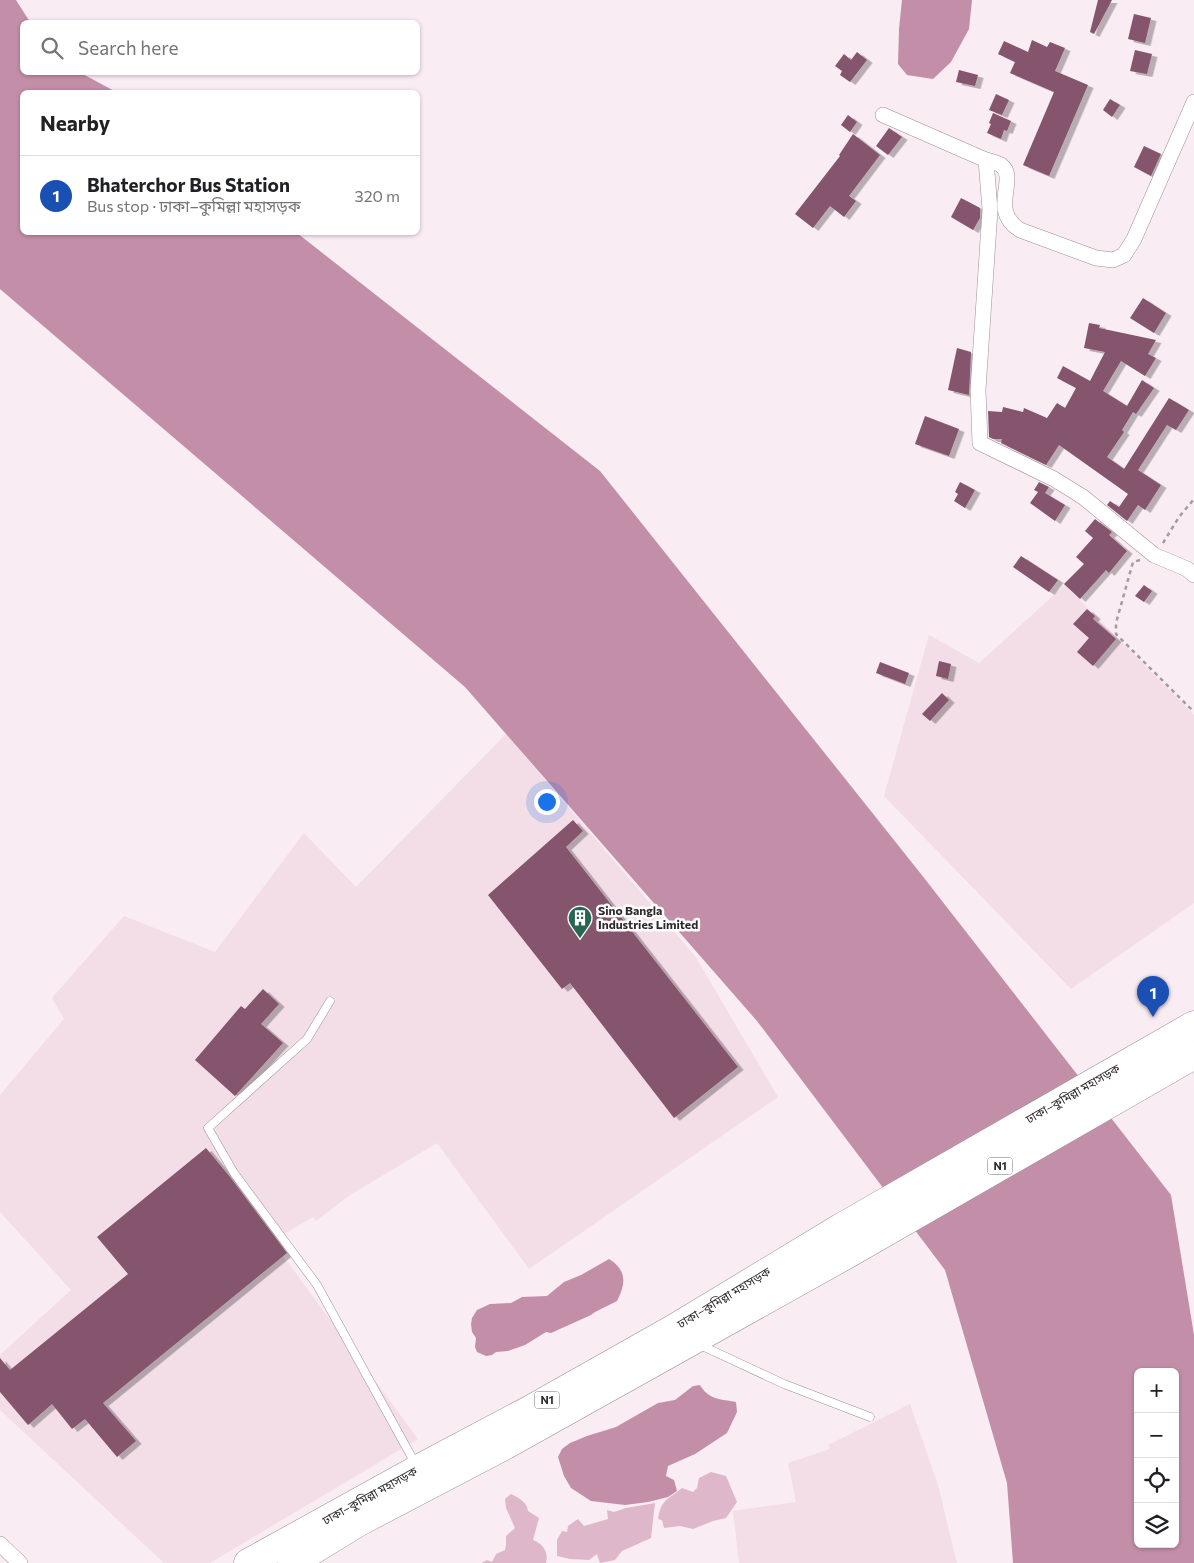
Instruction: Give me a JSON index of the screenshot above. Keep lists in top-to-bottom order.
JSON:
{
  "streets": {
    "highway": ["ঢাকা–কুমিল্লা মহাসড়ক", "N1"]
  },
  "places": {
    "building": ["Sino Bangla Industries Limited"]
  },
  "page": {
    "search": "Search here",
    "heading": "Nearby",
    "list": [
      {
        "mark": "1",
        "name": "Bhaterchor Bus Station",
        "note": "Bus stop · ঢাকা–কুমিল্লা মহাসড়ক",
        "value": "320 m"
      }
    ],
    "pins": "1",
    "map_buttons": ["+", "−"]
  }
}
